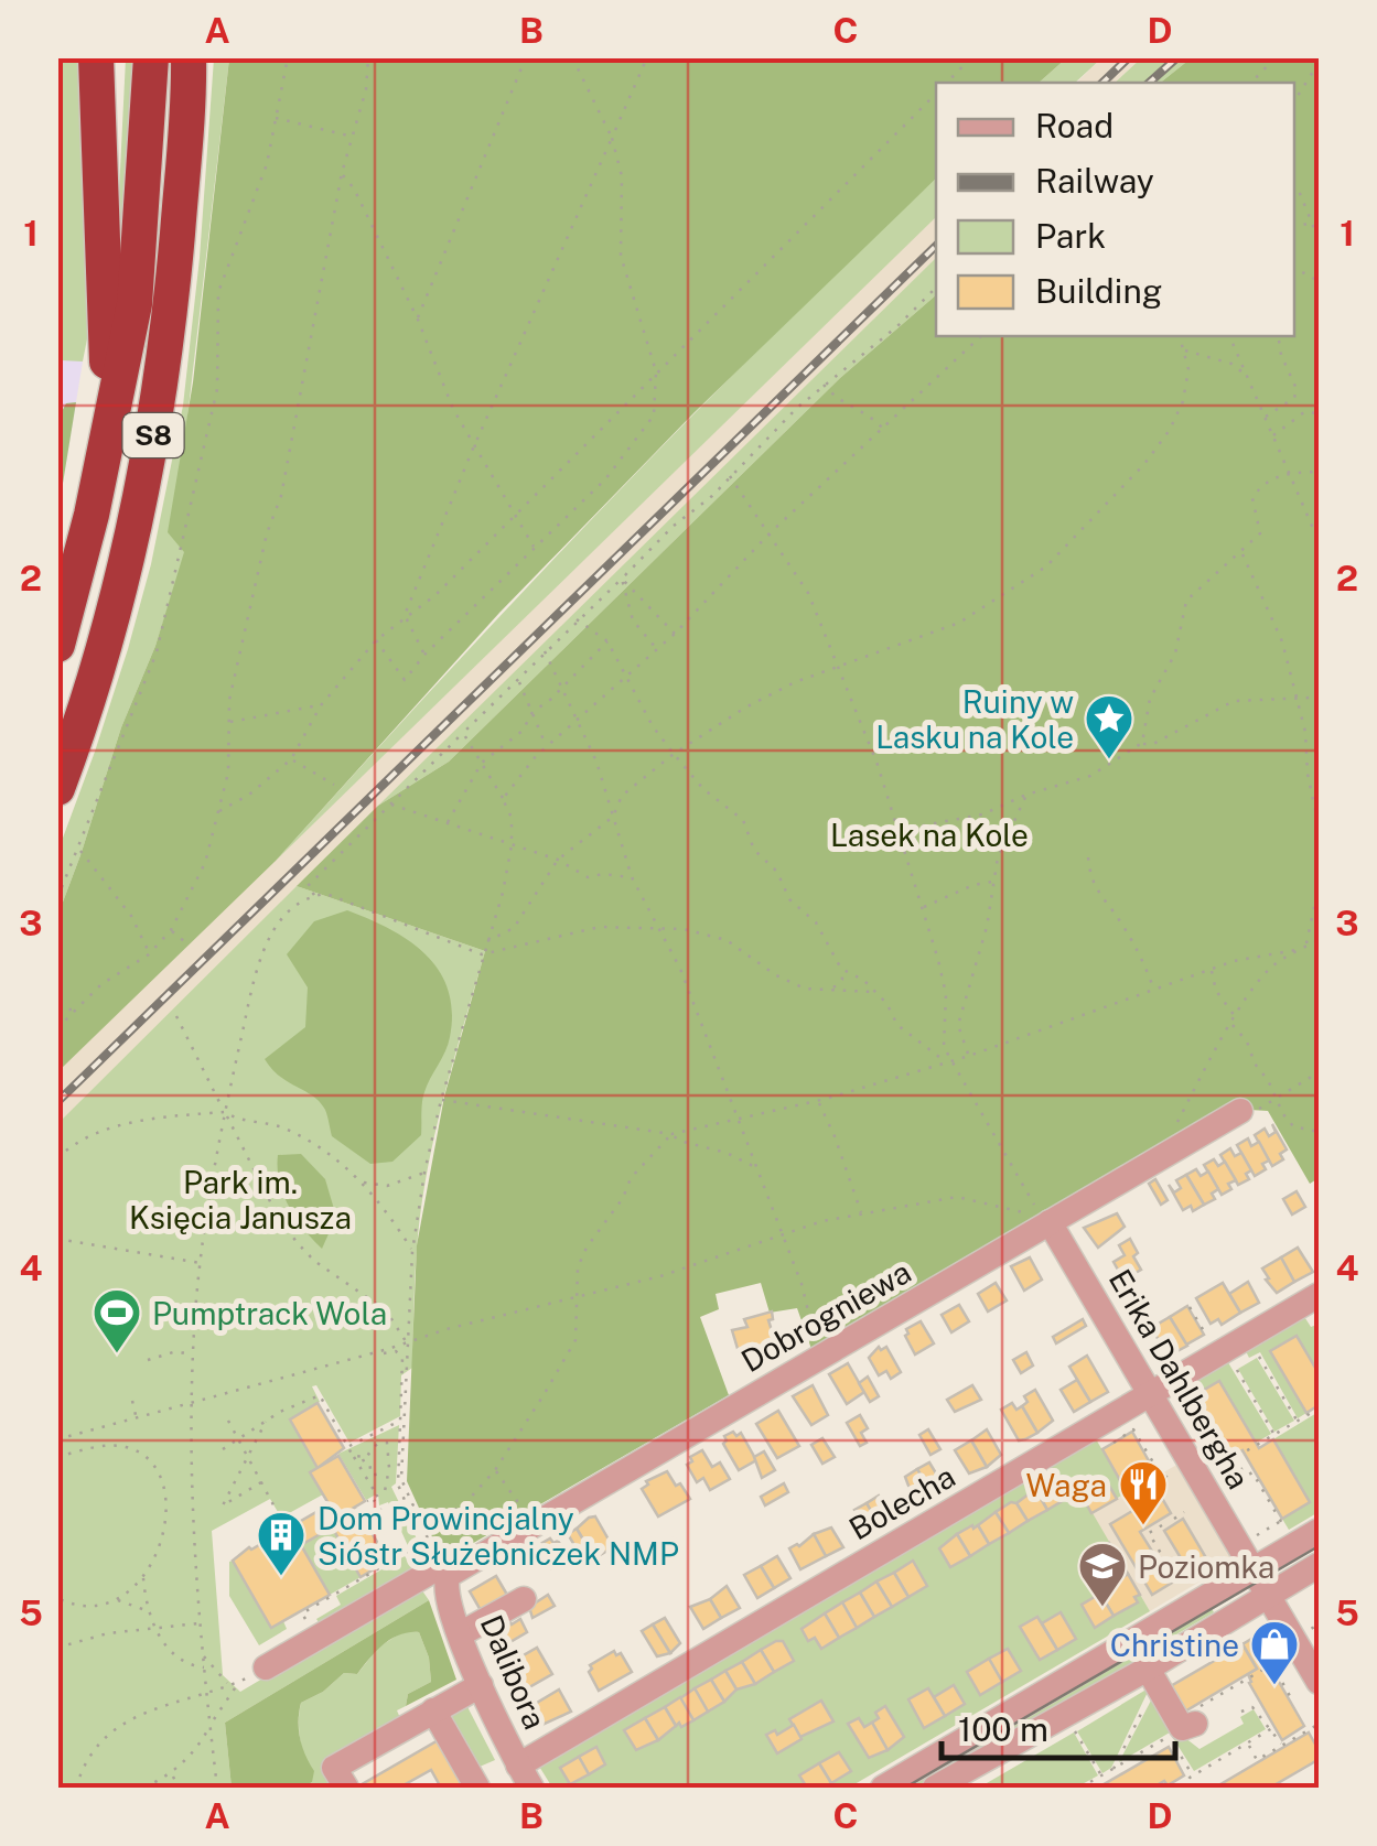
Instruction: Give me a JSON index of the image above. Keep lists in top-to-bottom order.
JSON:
{
  "streets": {
    "highway": ["S8"],
    "street": [
      "Dobrogniewa",
      "Erika Dahlbergha",
      "Bolecha",
      "Dalibora"
    ]
  },
  "crossings": [
    ["Dobrogniewa", "Erika Dahlbergha"],
    ["Dobrogniewa", "Dalibora"],
    ["Erika Dahlbergha", "Bolecha"],
    ["Bolecha", "Dalibora"]
  ],
  "parks": ["Lasek na Kole", "Park im. Księcia Janusza"],
  "places": {
    "place": ["Ruiny w Lasku na Kole"],
    "sports": ["Pumptrack Wola"],
    "restaurant": ["Waga"],
    "building": ["Dom Prowincjalny Sióstr Służebniczek NMP"],
    "school or university": ["Poziomka"],
    "shop": ["Christine"]
  },
  "legend": [
    "Road",
    "Railway",
    "Park",
    "Building"
  ],
  "scale_bar": "100 m",
  "grid": {
    "columns": [
      "A",
      "B",
      "C",
      "D"
    ],
    "rows": [
      "1",
      "2",
      "3",
      "4",
      "5"
    ]
  }
}
